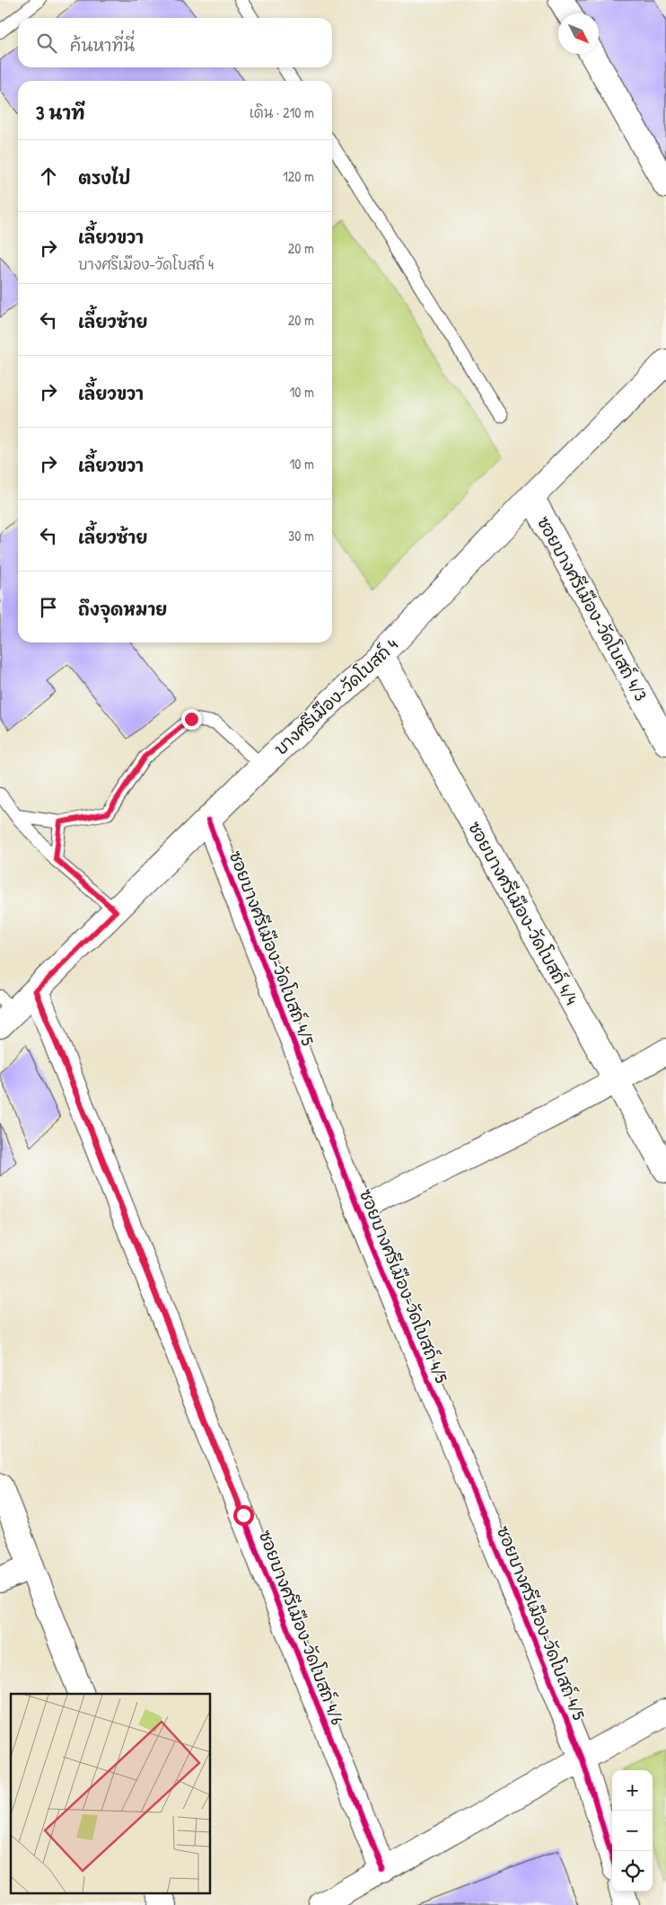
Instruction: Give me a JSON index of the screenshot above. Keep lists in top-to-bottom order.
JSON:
{
  "streets": {
    "street": [
      "ซอยบางศรีเมือง-วัดโบสถ์ 4/3",
      "บางศรีเมือง-วัดโบสถ์ 4",
      "ซอยบางศรีเมือง-วัดโบสถ์ 4/4",
      "ซอยบางศรีเมือง-วัดโบสถ์ 4/5",
      "ซอยบางศรีเมือง-วัดโบสถ์ 4/6"
    ]
  },
  "crossings": [
    ["ซอยบางศรีเมือง-วัดโบสถ์ 4/3", "บางศรีเมือง-วัดโบสถ์ 4"],
    ["บางศรีเมือง-วัดโบสถ์ 4", "ซอยบางศรีเมือง-วัดโบสถ์ 4/4"],
    ["บางศรีเมือง-วัดโบสถ์ 4", "ซอยบางศรีเมือง-วัดโบสถ์ 4/5"],
    ["บางศรีเมือง-วัดโบสถ์ 4", "ซอยบางศรีเมือง-วัดโบสถ์ 4/6"]
  ],
  "north": "bottom right",
  "page": {
    "search": "ค้นหาที่นี่",
    "heading": ["3 นาที", "เดิน · 210 m"],
    "list": [
      ["ตรงไป", "120 m"],
      ["เลี้ยวขวา", "บางศรีเมือง-วัดโบสถ์ 4", "20 m"],
      ["เลี้ยวซ้าย", "20 m"],
      ["เลี้ยวขวา", "10 m"],
      ["เลี้ยวขวา", "10 m"],
      ["เลี้ยวซ้าย", "30 m"],
      "ถึงจุดหมาย"
    ],
    "map_buttons": ["+", "−"]
  }
}
